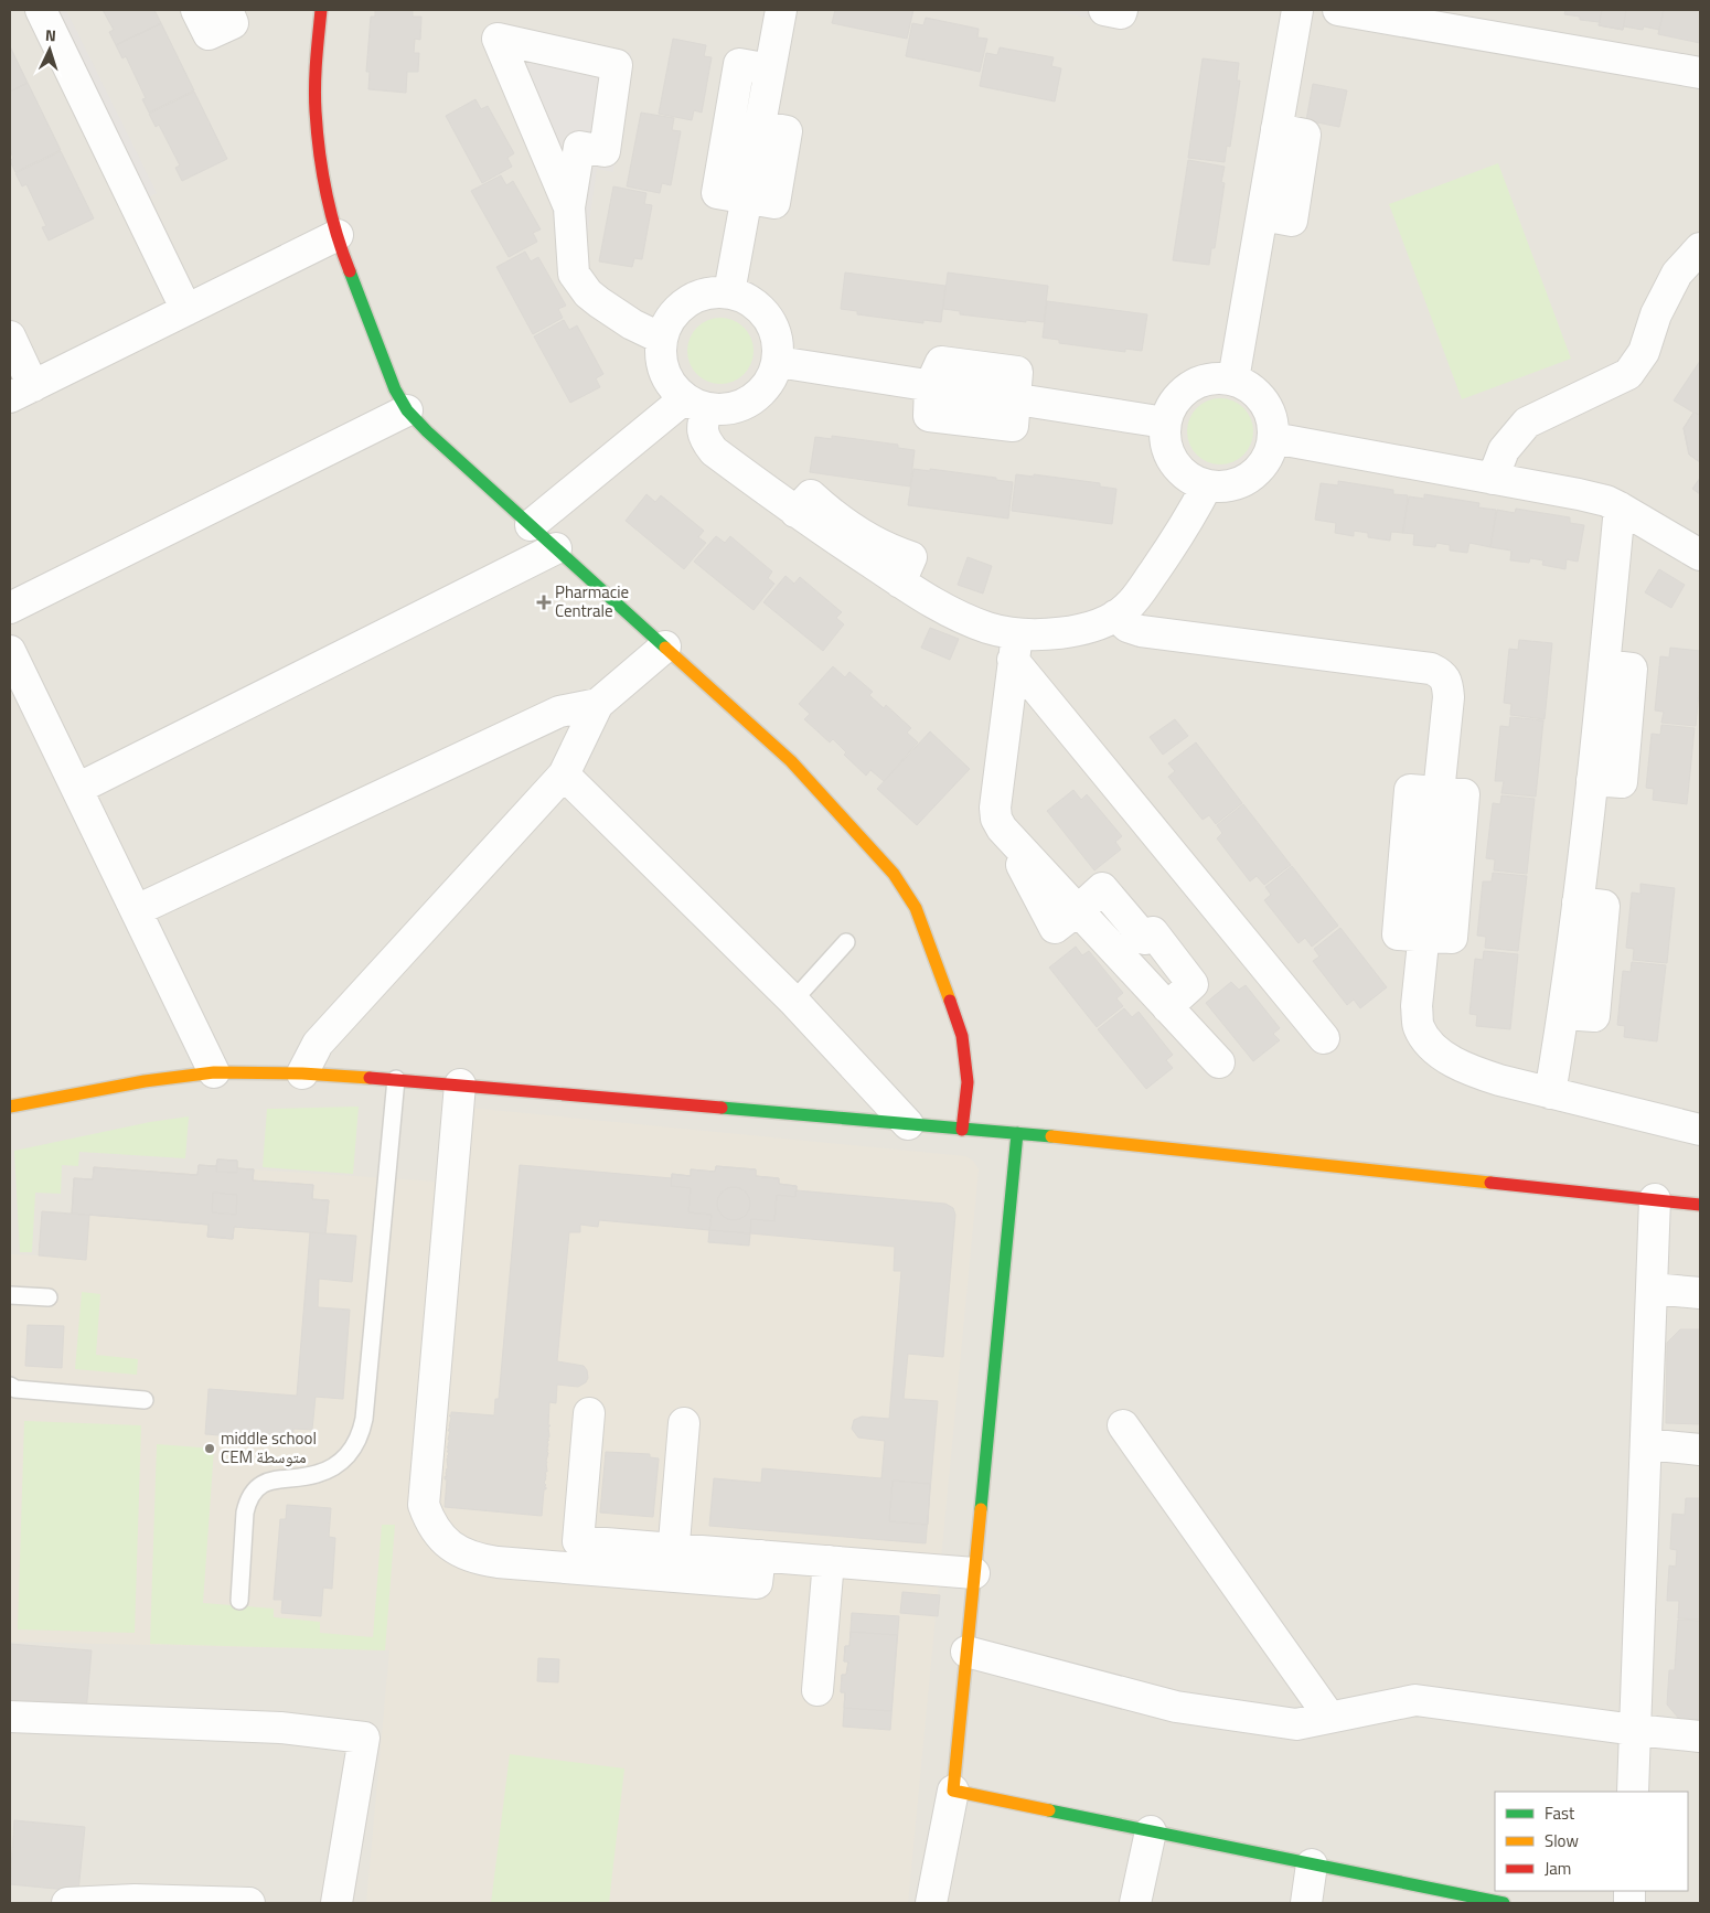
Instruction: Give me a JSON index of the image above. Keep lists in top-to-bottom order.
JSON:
{
  "places": {
    "health": ["Pharmacie Centrale"],
    "other": ["middle school CEM متوسطة"]
  },
  "legend": ["Fast", "Slow", "Jam"],
  "north": "top"
}
